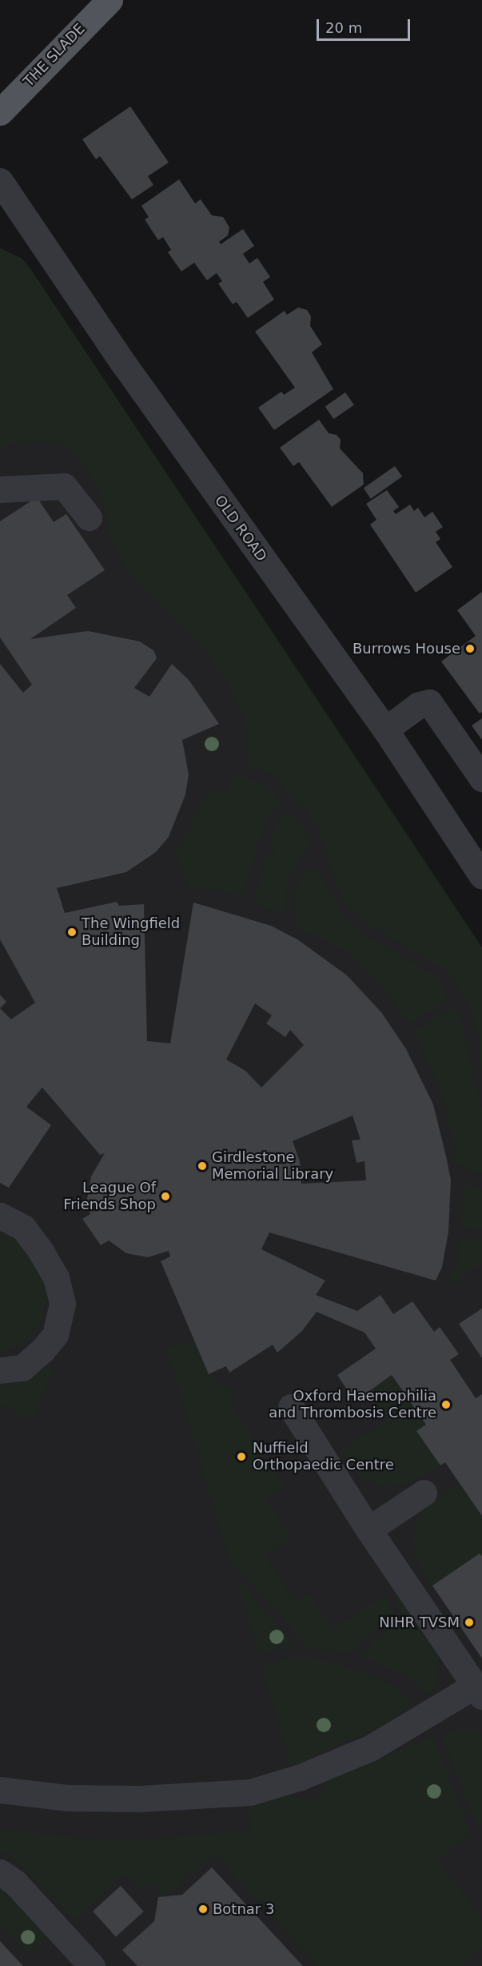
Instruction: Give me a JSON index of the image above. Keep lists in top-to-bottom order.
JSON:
{
  "streets": {
    "main road": ["THE SLADE"],
    "street": ["OLD ROAD"]
  },
  "places": [
    "Burrows House",
    "The Wingfield Building",
    "Girdlestone Memorial Library",
    "League Of Friends Shop",
    "Oxford Haemophilia and Thrombosis Centre",
    "Nuffield Orthopaedic Centre",
    "NIHR TVSM",
    "Botnar 3"
  ],
  "scale_bar": "20 m"
}
